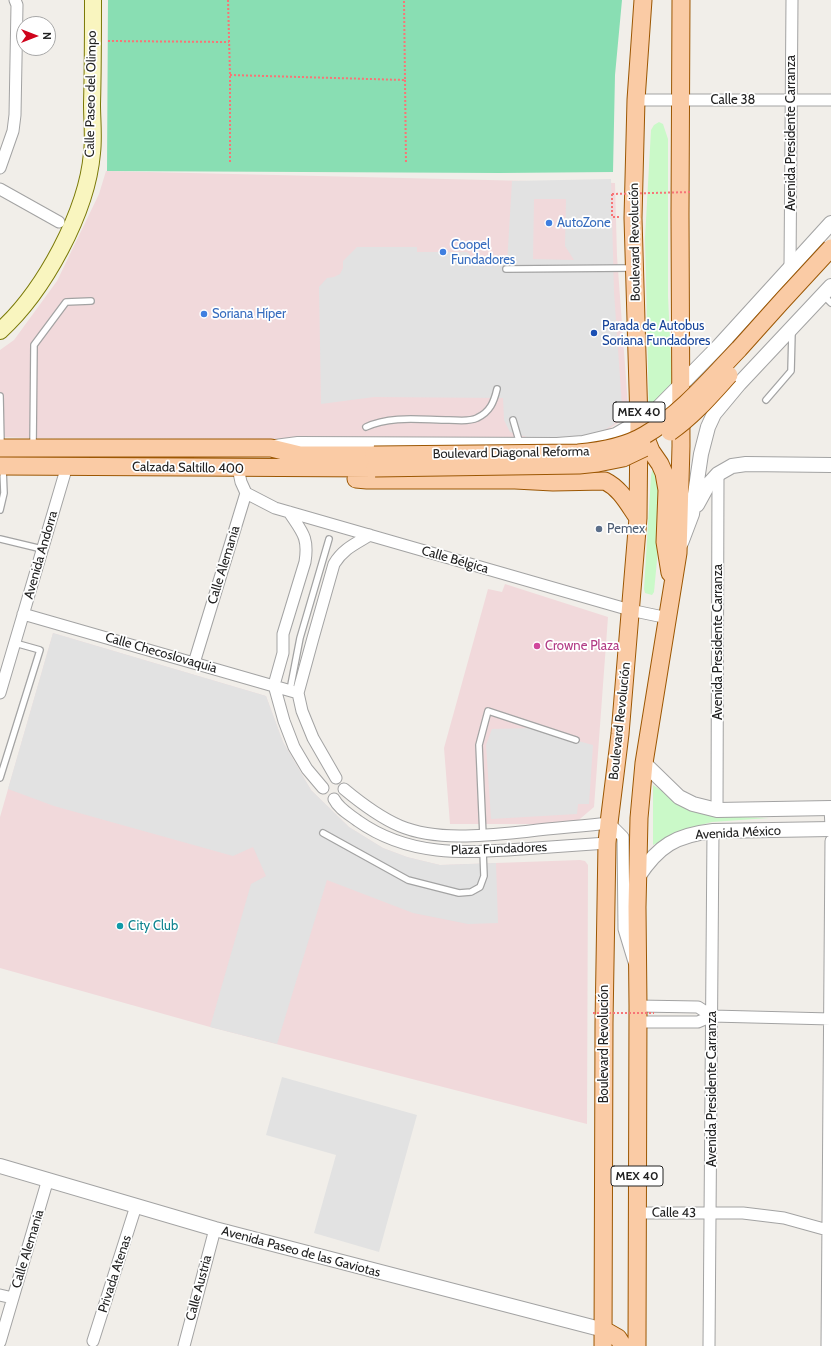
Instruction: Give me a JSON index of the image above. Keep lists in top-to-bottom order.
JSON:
{
  "streets": {
    "main road": [
      "Calle Paseo del Olimpo",
      "Boulevard Revolución",
      "MEX 40",
      "Boulevard Diagonal Reforma",
      "Calzada Saltillo 400"
    ],
    "street": [
      "Calle 38",
      "Avenida Presidente Carranza",
      "Avenida Andorra",
      "Calle Bélgica",
      "Calle Alemania",
      "Calle Checoslovaquia",
      "Avenida México",
      "Plaza Fundadores",
      "Calle 43",
      "Avenida Paseo de las Gaviotas",
      "Privada Atenas",
      "Calle Austria"
    ]
  },
  "crossings": [
    ["Calle 38", "Avenida Presidente Carranza"],
    ["Calle 38", "Boulevard Revolución"],
    ["Calle 38", "MEX 40"],
    ["Avenida Presidente Carranza", "Avenida México"],
    ["Avenida Presidente Carranza", "Calle 43"],
    ["Boulevard Revolución", "Calle Bélgica"],
    ["Boulevard Revolución", "Plaza Fundadores"],
    ["Boulevard Revolución", "Avenida Paseo de las Gaviotas"],
    ["MEX 40", "Calle Bélgica"],
    ["MEX 40", "Avenida México"],
    ["MEX 40", "Calle 43"],
    ["Boulevard Diagonal Reforma", "Calzada Saltillo 400"],
    ["Calzada Saltillo 400", "Avenida Andorra"],
    ["Avenida Andorra", "Calle Checoslovaquia"],
    ["Calle Bélgica", "Calle Alemania"],
    ["Calle Alemania", "Calle Checoslovaquia"],
    ["Calle Alemania", "Avenida Paseo de las Gaviotas"],
    ["Avenida Paseo de las Gaviotas", "Privada Atenas"],
    ["Avenida Paseo de las Gaviotas", "Calle Austria"]
  ],
  "places": [
    "AutoZone",
    "Coopel Fundadores",
    "Soriana Híper",
    "Parada de Autobus Soriana Fundadores",
    "Pemex",
    "Crowne Plaza",
    "City Club"
  ],
  "north": "right"
}
